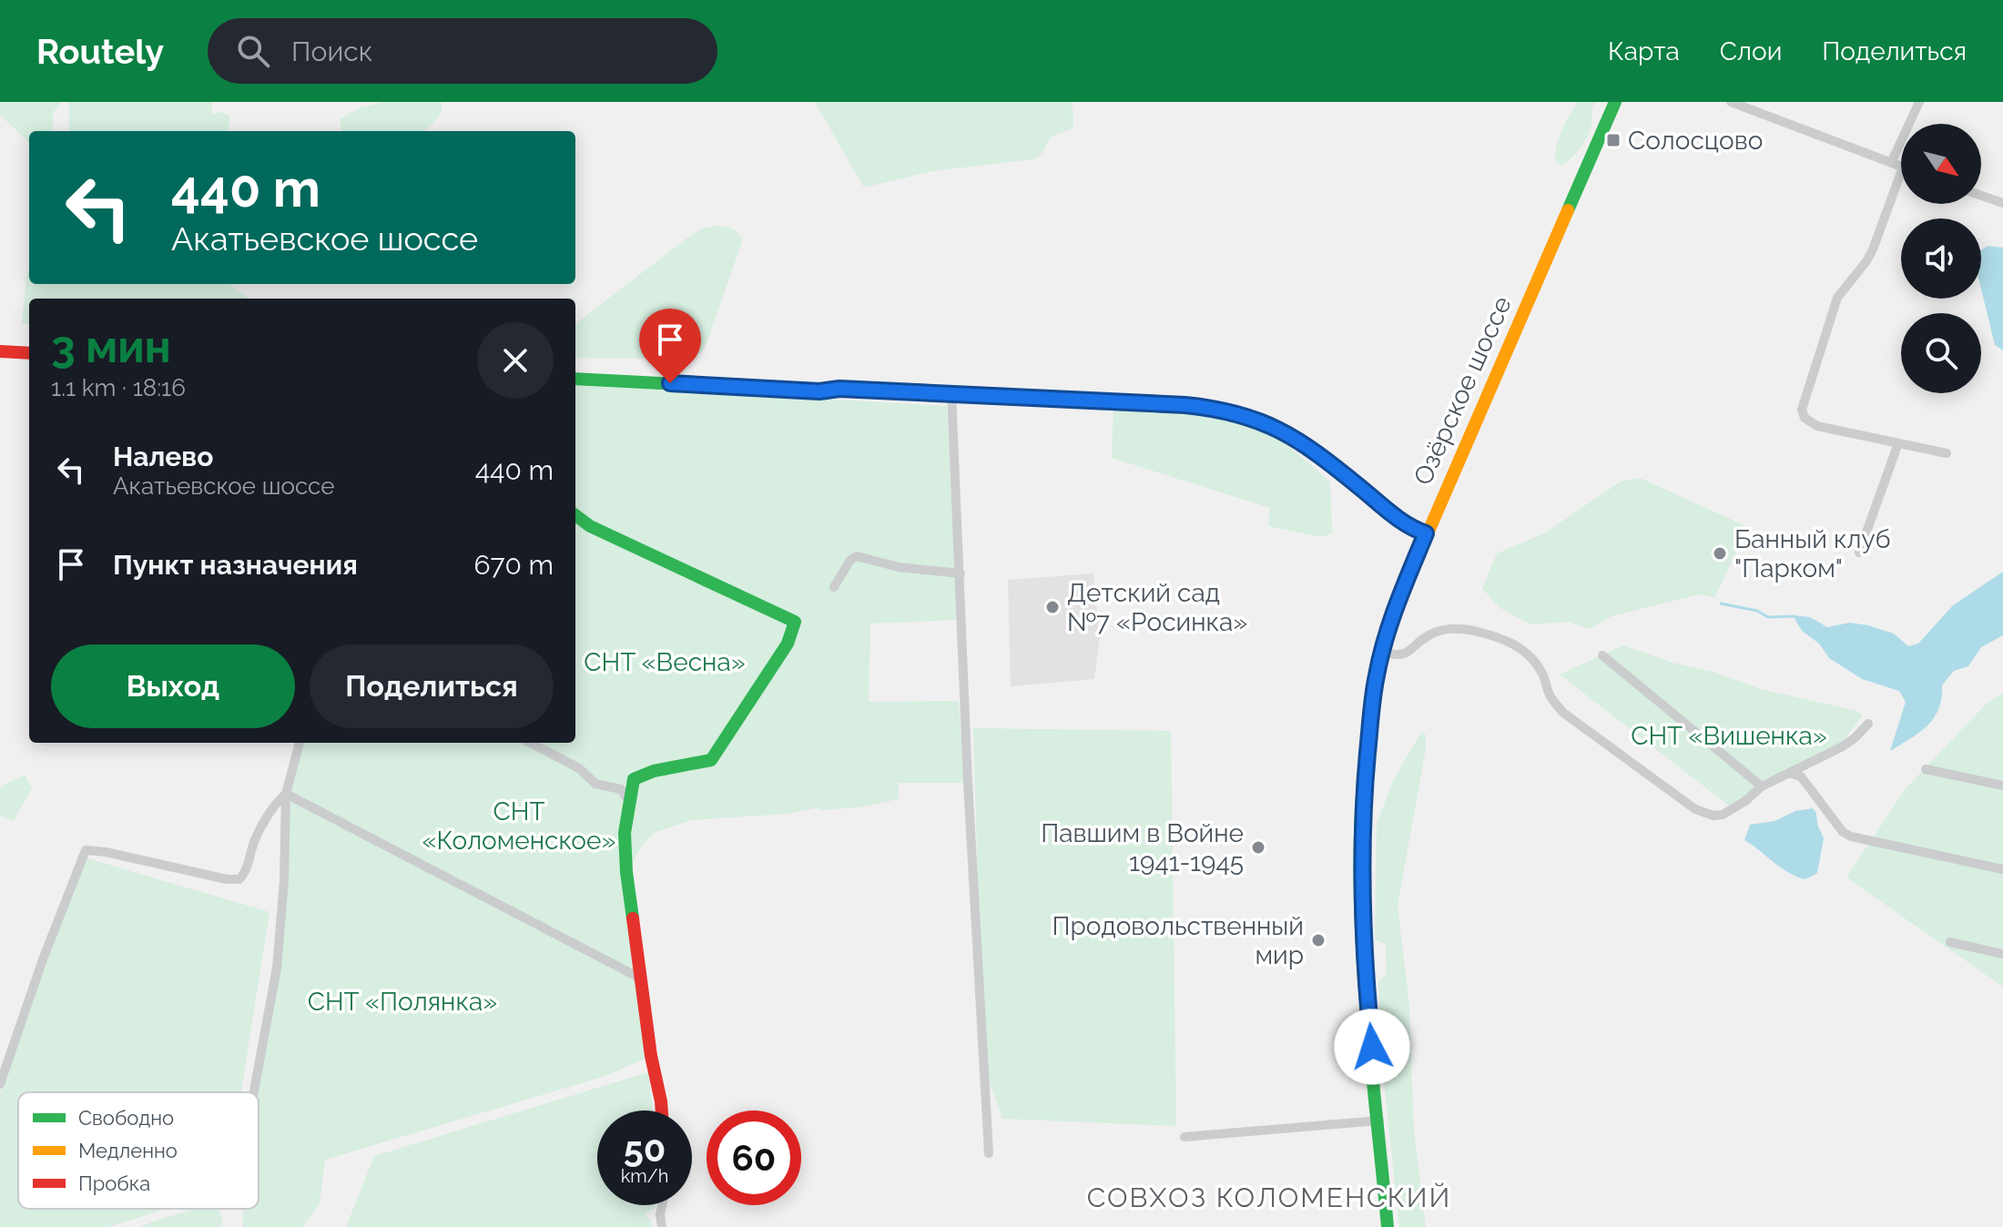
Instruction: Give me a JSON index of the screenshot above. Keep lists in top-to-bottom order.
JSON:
{
  "streets": {
    "main road": ["Озёрское шоссе"]
  },
  "districts": ["СОВХОЗ КОЛОМЕНСКИЙ"],
  "parks": [
    "СНТ «Весна»",
    "СНТ «Вишенка»",
    "СНТ «Коломенское»",
    "СНТ «Полянка»"
  ],
  "places": {
    "transit": ["Солосцово"],
    "other": [
      "Банный клуб \"Парком\"",
      "Детский сад №7 «Росинка»",
      "Павшим в Войне 1941-1945",
      "Продовольственный мир"
    ]
  },
  "legend": ["Свободно", "Медленно", "Пробка"],
  "north": "bottom right",
  "page": {
    "header": "Routely",
    "search": "Поиск",
    "nav": ["Карта", "Слои", "Поделиться"],
    "turn": ["440 m", "Акатьевское шоссе"],
    "heading": ["3 мин", "1.1 km · 18:16"],
    "list": [
      {
        "name": "Налево",
        "note": "Акатьевское шоссе",
        "value": "440 m"
      },
      {
        "name": "Пункт назначения",
        "value": "670 m"
      }
    ],
    "buttons": ["Выход", "Поделиться"],
    "speed": "50 km/h",
    "limit": "60"
  }
}
